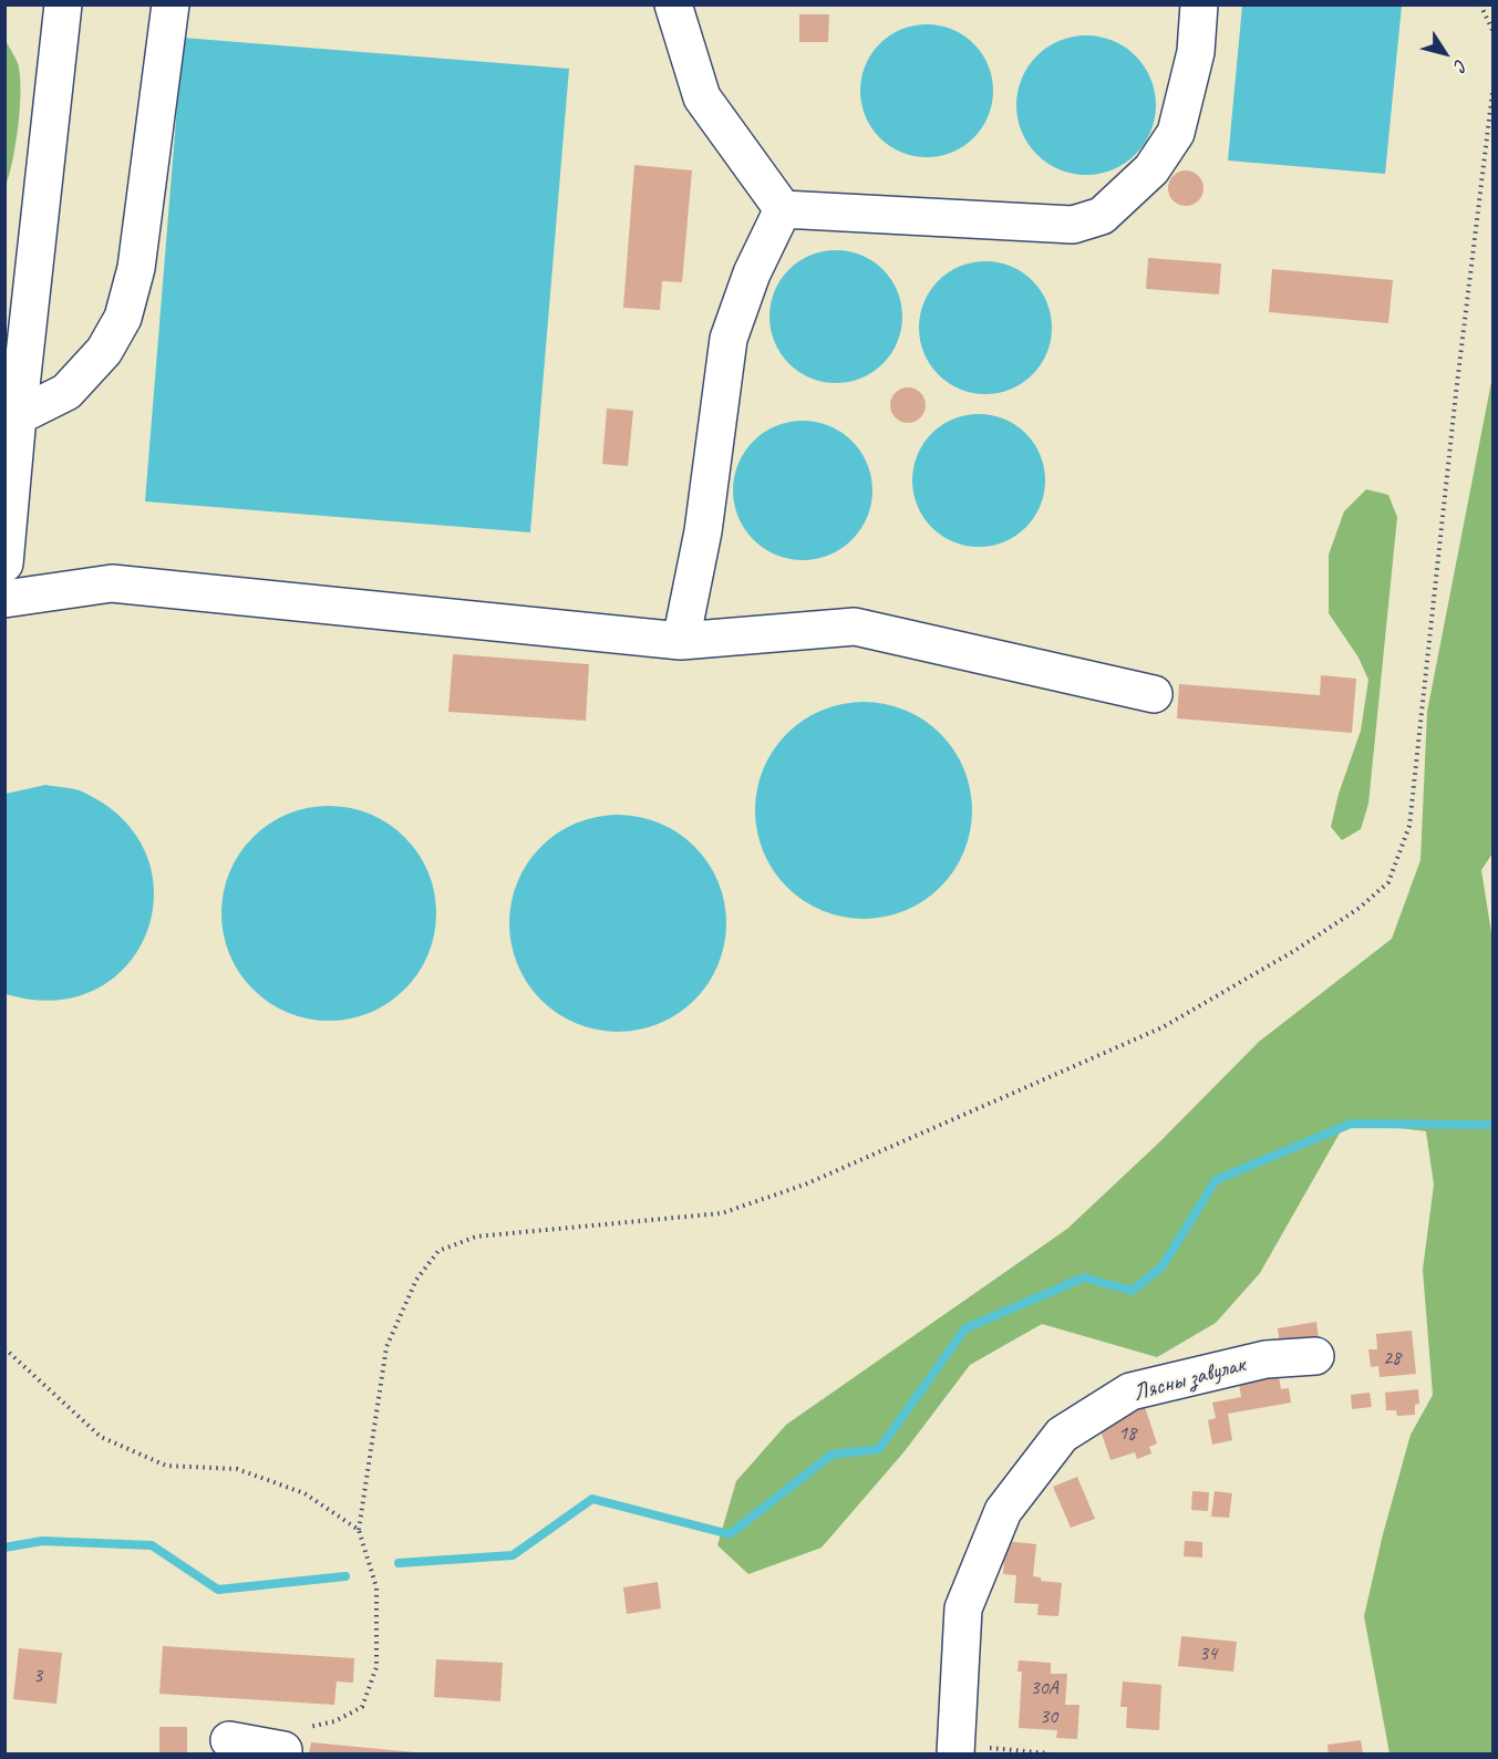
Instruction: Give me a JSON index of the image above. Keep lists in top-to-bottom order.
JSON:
{
  "streets": {
    "street": ["Лясны завулак"]
  },
  "house_numbers": [
    "28",
    "18",
    "34",
    "3",
    "30А",
    "30"
  ],
  "north": "bottom right"
}
